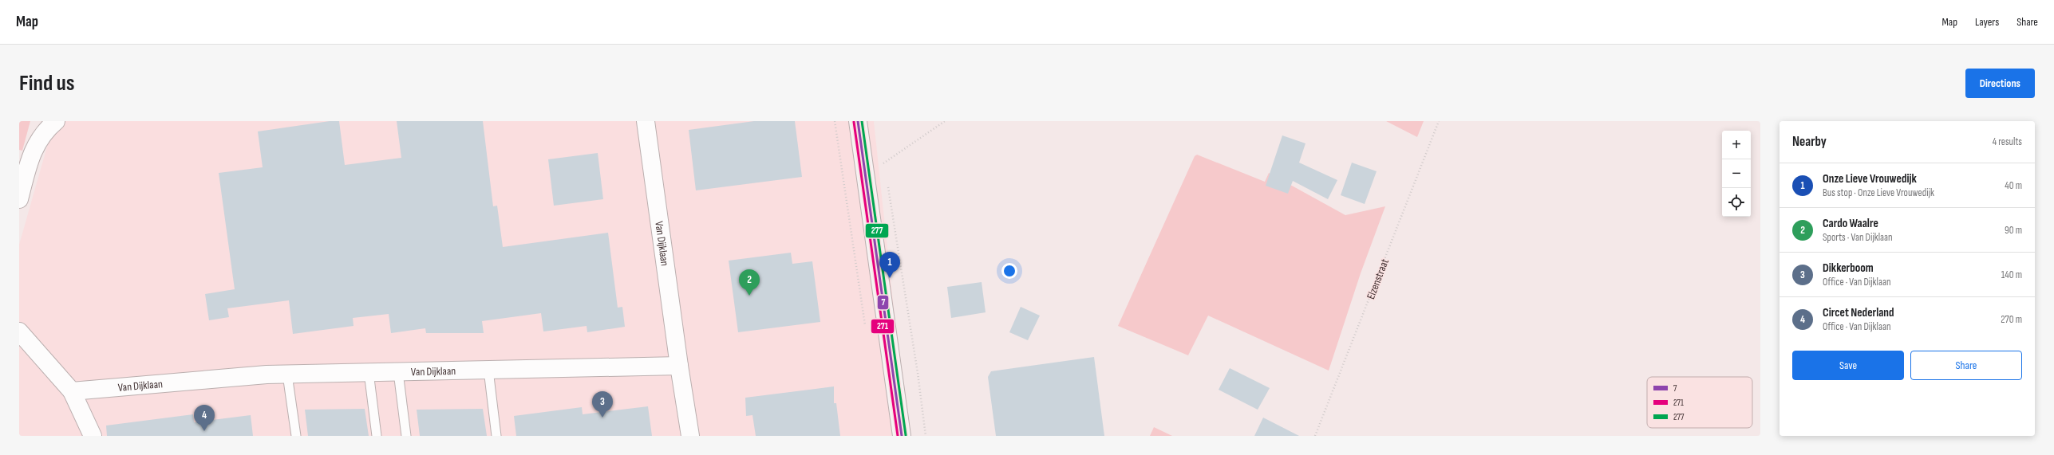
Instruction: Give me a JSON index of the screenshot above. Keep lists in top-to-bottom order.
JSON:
{
  "streets": {
    "street": ["Van Dijklaan"],
    "path": ["Elzenstraat"]
  },
  "lines": ["transit line 7", "transit line 277", "transit line 271"],
  "legend": ["7", "271", "277"],
  "page": {
    "header": "Map",
    "nav": ["Map", "Layers", "Share"],
    "buttons": [
      "Directions",
      ["Save", "Share"]
    ],
    "title": "Find us",
    "heading": ["Nearby", "4 results"],
    "map_buttons": ["+", "−"],
    "list": [
      {
        "mark": "1",
        "name": "Onze Lieve Vrouwedijk",
        "note": "Bus stop · Onze Lieve Vrouwedijk",
        "value": "40 m"
      },
      {
        "mark": "2",
        "name": "Cardo Waalre",
        "note": "Sports · Van Dijklaan",
        "value": "90 m"
      },
      {
        "mark": "3",
        "name": "Dikkerboom",
        "note": "Office · Van Dijklaan",
        "value": "140 m"
      },
      {
        "mark": "4",
        "name": "Circet Nederland",
        "note": "Office · Van Dijklaan",
        "value": "270 m"
      }
    ],
    "pins": [
      "1",
      "2",
      "3",
      "4"
    ]
  }
}
